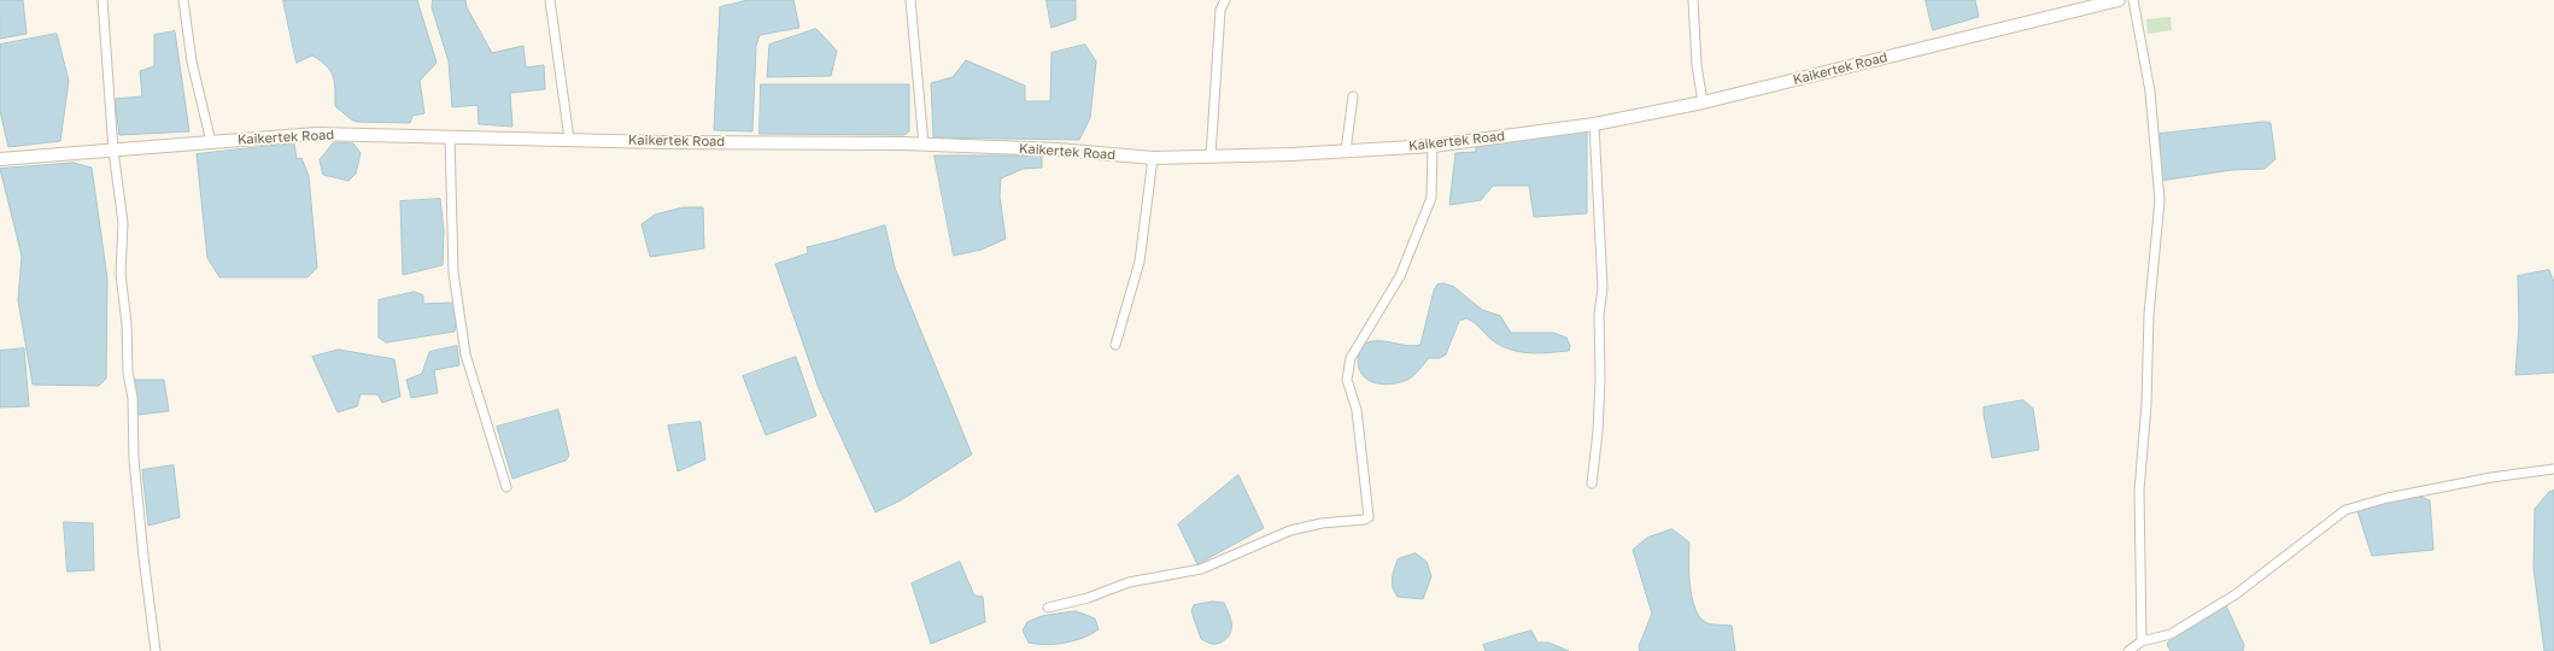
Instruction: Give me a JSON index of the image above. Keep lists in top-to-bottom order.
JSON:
{
  "streets": {
    "main road": ["Kaikertek Road"]
  }
}
